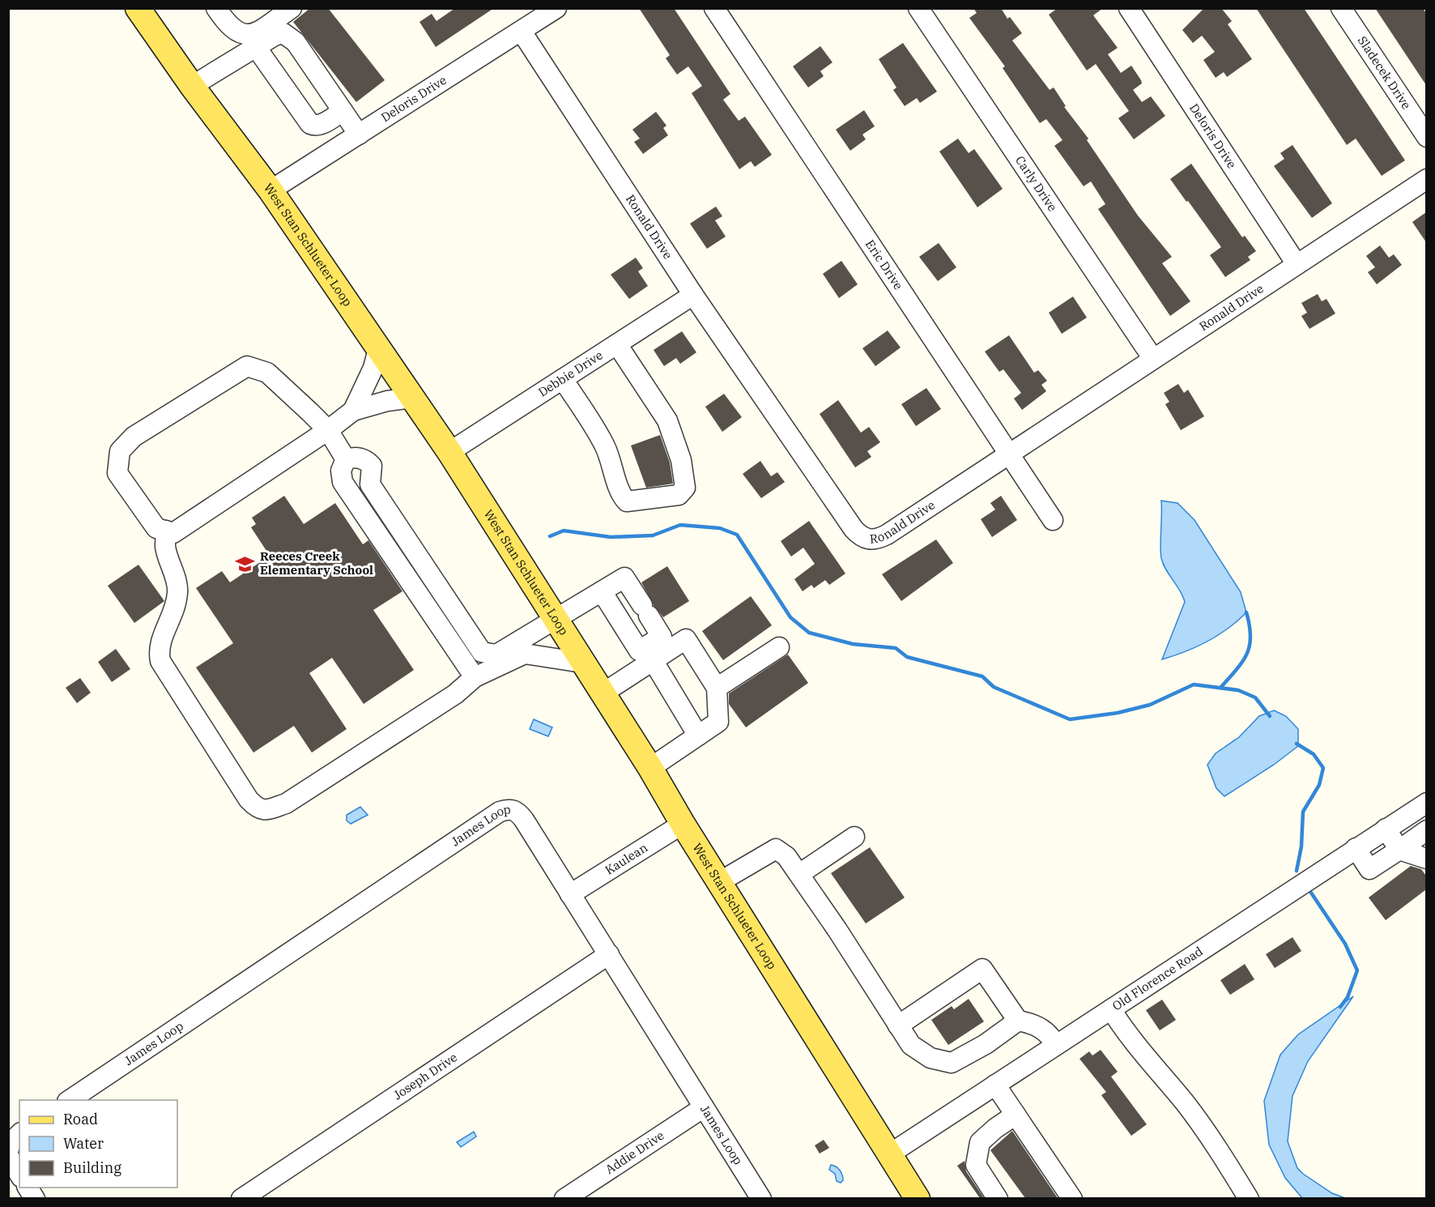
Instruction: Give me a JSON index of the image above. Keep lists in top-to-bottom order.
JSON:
{
  "streets": {
    "main road": ["West Stan Schlueter Loop"],
    "street": [
      "Sladecek Drive",
      "Deloris Drive",
      "Carly Drive",
      "Ronald Drive",
      "Eric Drive",
      "Debbie Drive",
      "James Loop",
      "Kaulean",
      "Old Florence Road",
      "Joseph Drive",
      "Addie Drive"
    ]
  },
  "crossings": [
    ["Deloris Drive", "Ronald Drive"],
    ["Deloris Drive", "West Stan Schlueter Loop"],
    ["Carly Drive", "Ronald Drive"],
    ["Ronald Drive", "Eric Drive"],
    ["Ronald Drive", "Debbie Drive"],
    ["West Stan Schlueter Loop", "Debbie Drive"],
    ["West Stan Schlueter Loop", "Kaulean"],
    ["West Stan Schlueter Loop", "Old Florence Road"],
    ["James Loop", "Kaulean"],
    ["James Loop", "Joseph Drive"],
    ["James Loop", "Addie Drive"]
  ],
  "places": {
    "school or university": ["Reeces Creek Elementary School"]
  },
  "legend": ["Road", "Water", "Building"]
}
